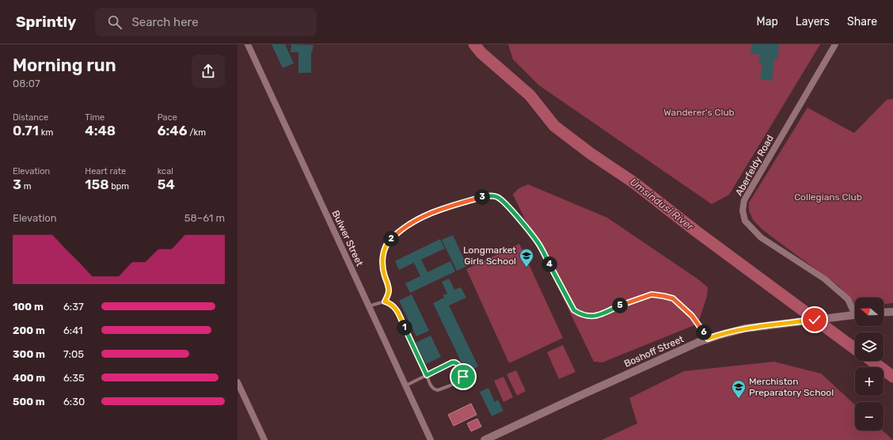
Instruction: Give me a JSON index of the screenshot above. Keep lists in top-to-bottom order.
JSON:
{
  "streets": {
    "main road": ["Boshoff Street"],
    "street": ["Aberfeldy Road", "Bulwer Street"]
  },
  "water": ["Umsindusi River"],
  "parks": ["Wanderer's Club", "Collegians Club"],
  "places": {
    "school or university": ["Longmarket Girls School", "Merchiston Preparatory School"]
  },
  "north": "left",
  "page": {
    "header": "Sprintly",
    "search": "Search here",
    "nav": ["Map", "Layers", "Share"],
    "heading": ["Morning run", "08:07"],
    "stats": [
      ["Distance", "0.71 km"],
      ["Time", "4:48"],
      ["Pace", "6:46 /km"],
      ["Elevation", "3 m"],
      ["Heart rate", "158 bpm"],
      ["kcal", "54"]
    ],
    "pins": [
      "3",
      "2",
      "4",
      "5",
      "1",
      "6"
    ],
    "chart": ["Elevation", "58–61 m"],
    "list": [
      {
        "name": "100 m",
        "note": "6:37"
      },
      {
        "name": "200 m",
        "note": "6:41"
      },
      {
        "name": "300 m",
        "note": "7:05"
      },
      {
        "name": "400 m",
        "note": "6:35"
      },
      {
        "name": "500 m",
        "note": "6:30"
      }
    ],
    "map_buttons": ["+", "−"]
  }
}
